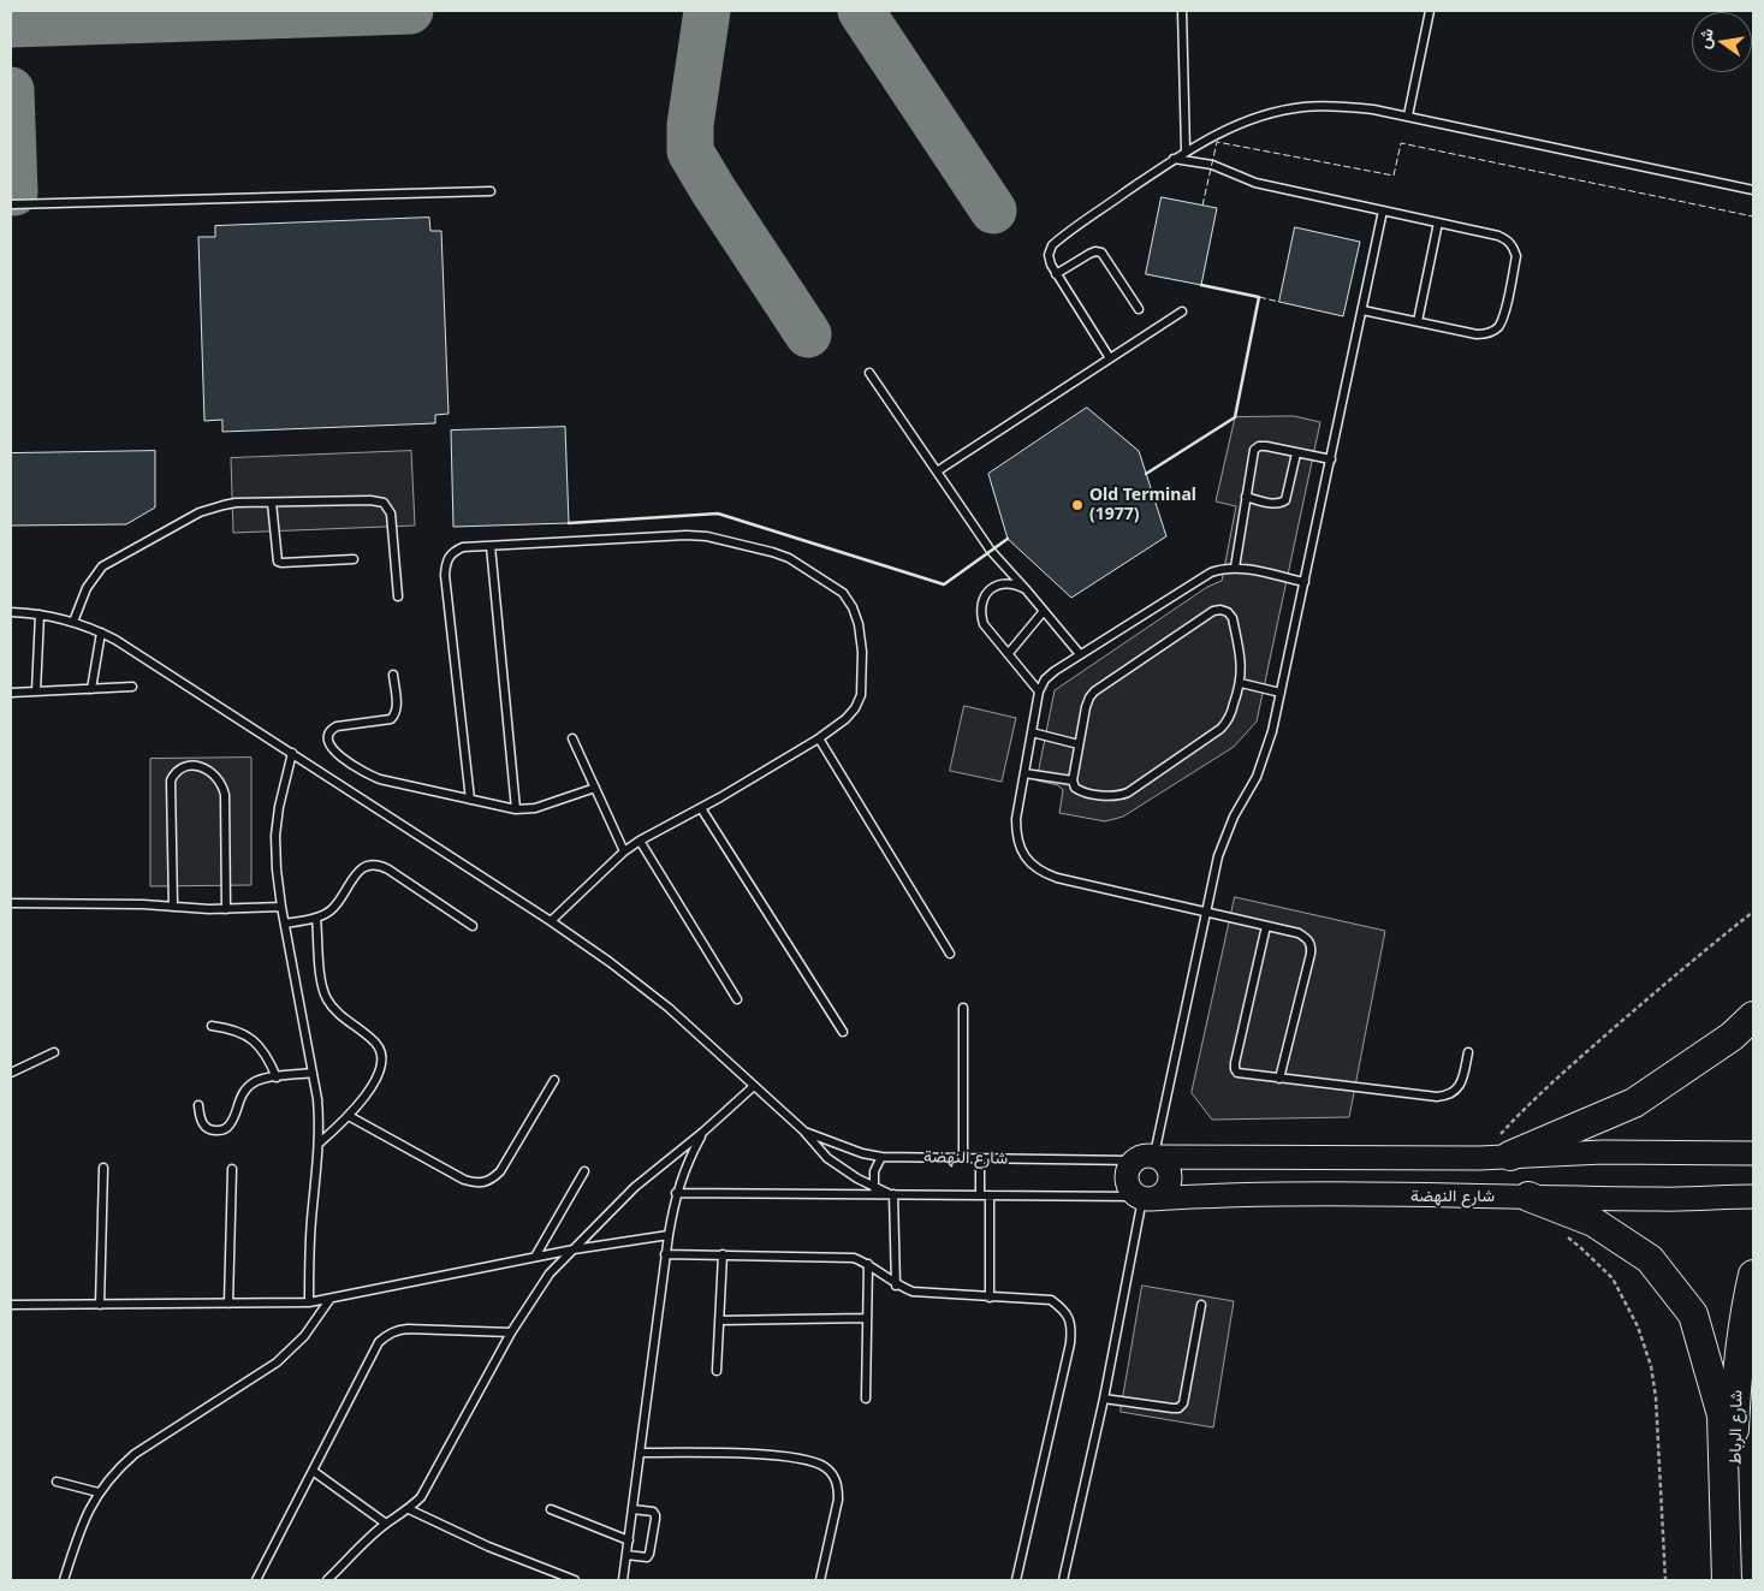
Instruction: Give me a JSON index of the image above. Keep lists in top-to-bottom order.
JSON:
{
  "streets": {
    "highway": ["شارع الرباط"],
    "main road": ["شارع النهضة"]
  },
  "places": ["Old Terminal (1977)"],
  "north": "left"
}
